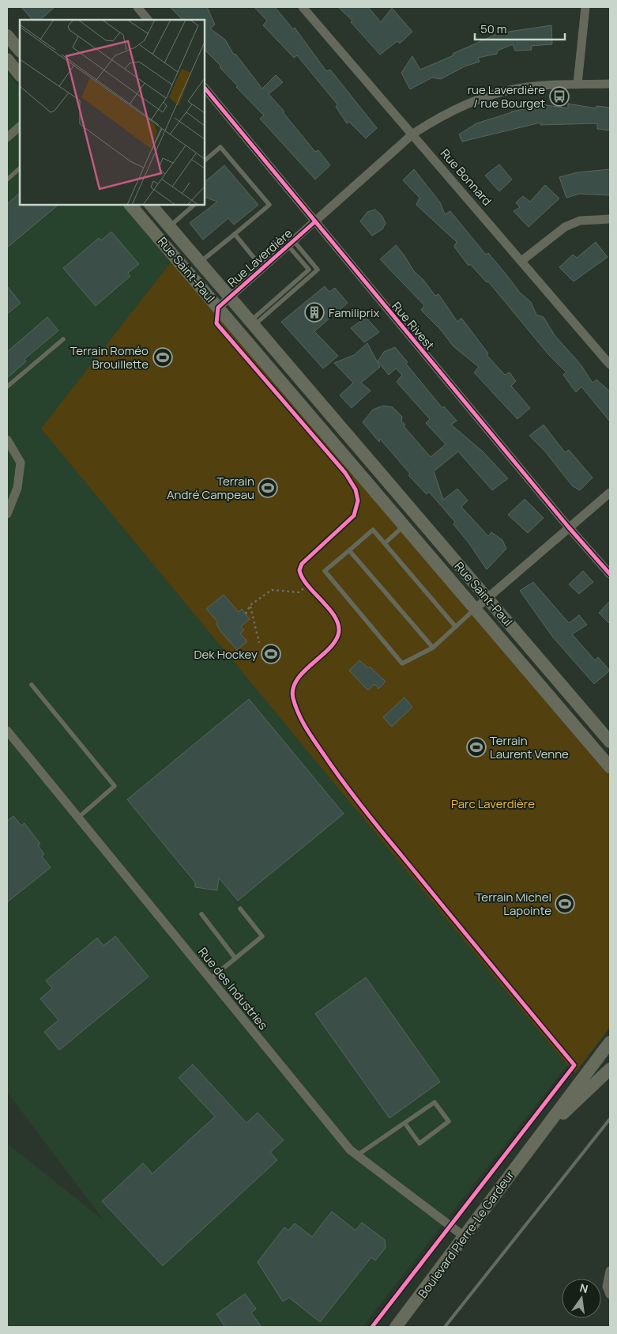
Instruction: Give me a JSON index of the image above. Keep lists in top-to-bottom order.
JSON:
{
  "streets": {
    "street": [
      "Rue Bonnard",
      "Rue Laverdière",
      "Rue Saint-Paul",
      "Rue Rivest",
      "Rue des Industries",
      "Boulevard Pierre-Le Gardeur"
    ]
  },
  "crossings": [
    ["Rue Bonnard", "Rue Laverdière"],
    ["Rue Laverdière", "Rue Saint-Paul"],
    ["Rue Laverdière", "Rue Rivest"],
    ["Rue des Industries", "Boulevard Pierre-Le Gardeur"]
  ],
  "parks": ["Parc Laverdière"],
  "places": {
    "bus stop": ["rue Laverdière / rue Bourget"],
    "building": ["Familiprix"],
    "sports": [
      "Terrain Roméo Brouillette",
      "Terrain André Campeau",
      "Dek Hockey",
      "Terrain Laurent Venne",
      "Terrain Michel Lapointe"
    ]
  },
  "scale_bar": "50 m",
  "north": "top"
}
